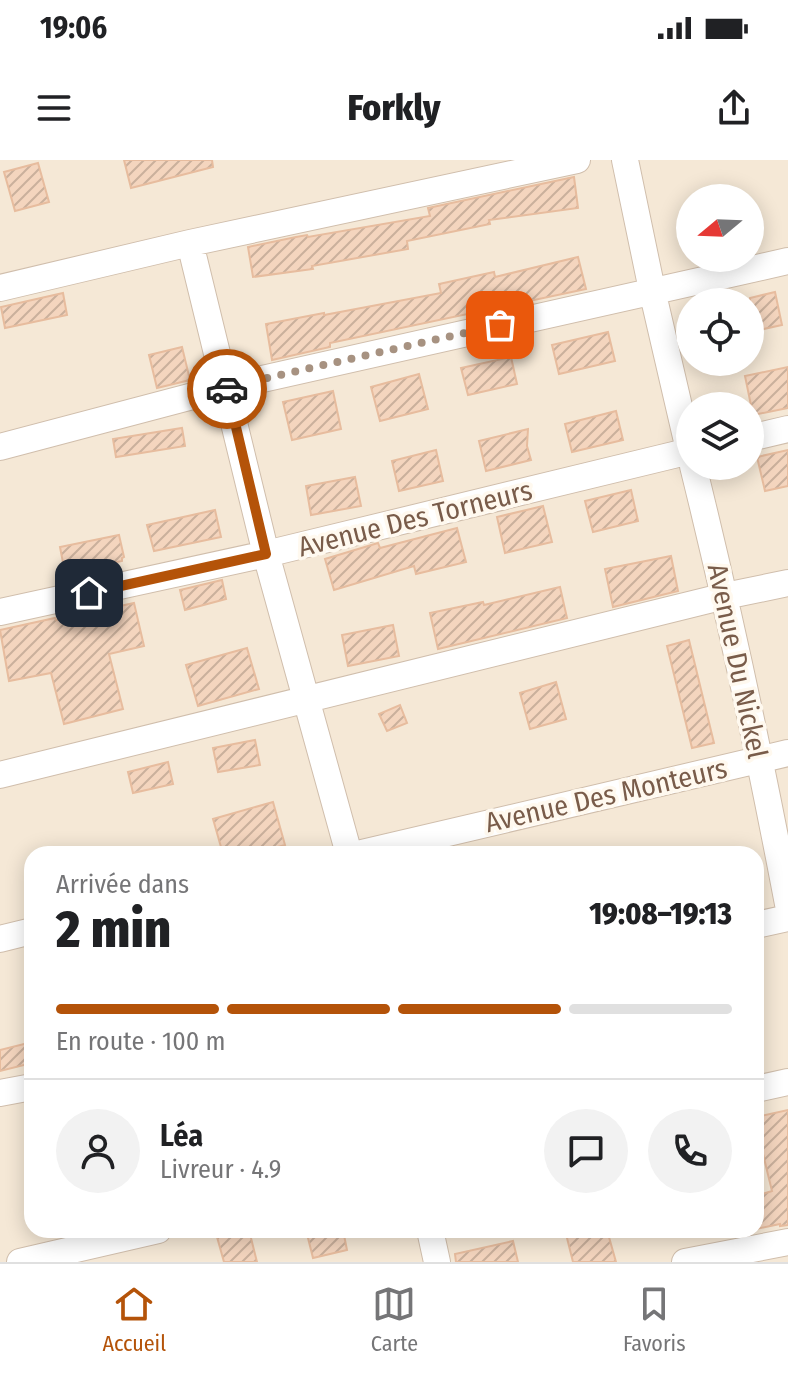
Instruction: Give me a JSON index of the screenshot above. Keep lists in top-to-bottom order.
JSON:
{
  "streets": {
    "street": ["Avenue Des Torneurs", "Avenue Du Nickel", "Avenue Des Monteurs"]
  },
  "crossings": [
    ["Avenue Du Nickel", "Avenue Des Monteurs"]
  ],
  "north": "left",
  "page": {
    "status": "19:06",
    "header": "Forkly",
    "heading": ["2 min", "Arrivée dans", "19:08–19:13"],
    "panel": ["Léa", "Livreur · 4.9"],
    "bar": "En route · 100 m",
    "tabs": ["Accueil", "Carte", "Favoris"]
  }
}
